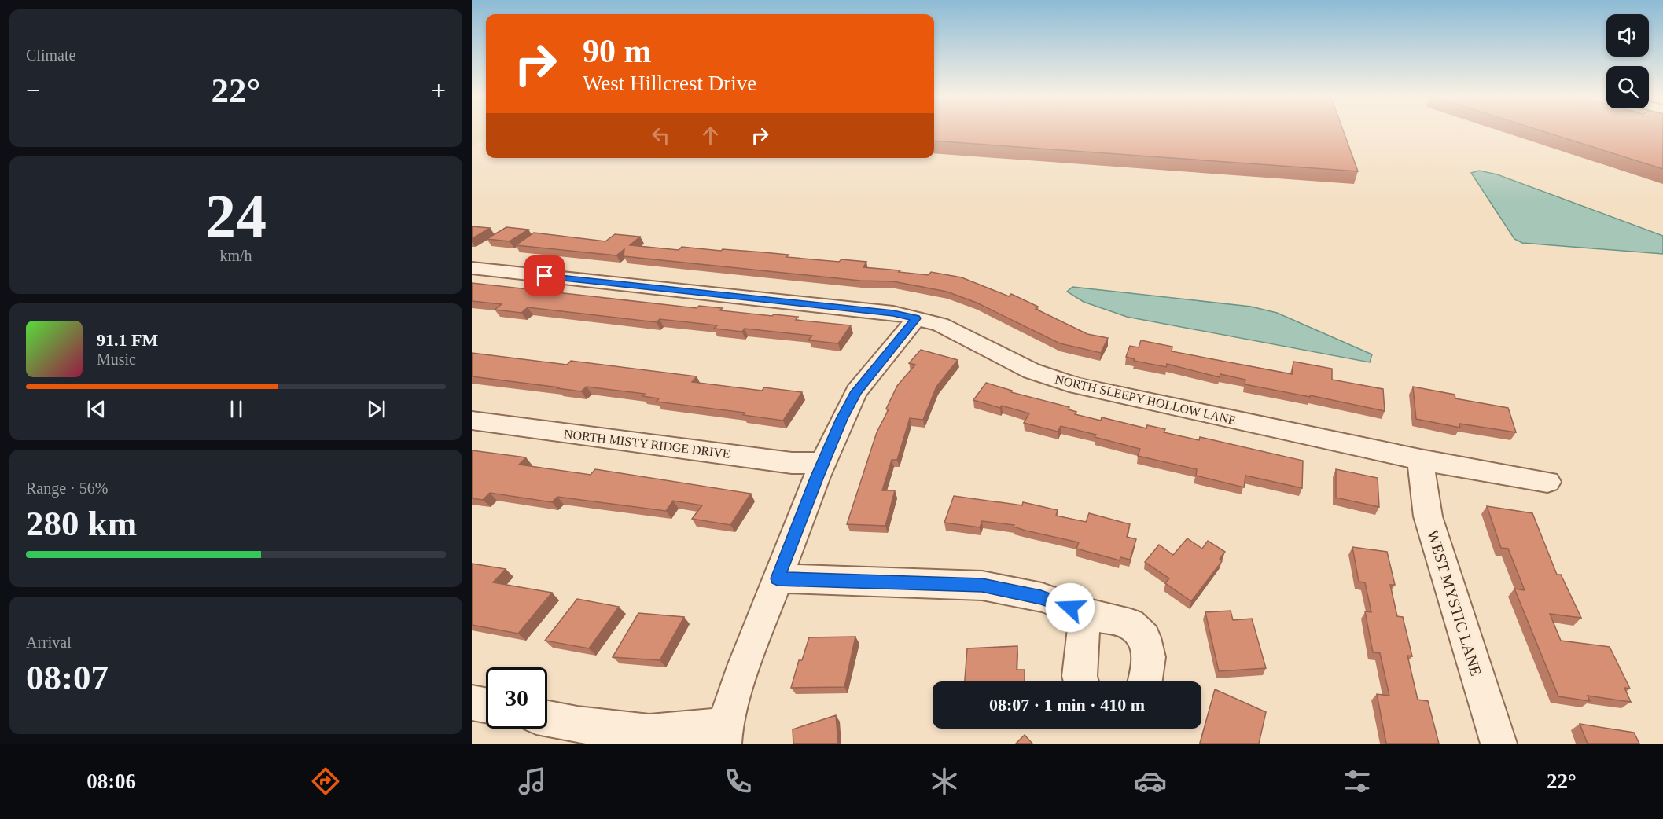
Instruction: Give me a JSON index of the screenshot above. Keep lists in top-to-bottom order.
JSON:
{
  "streets": {
    "street": ["NORTH SLEEPY HOLLOW LANE", "NORTH MISTY RIDGE DRIVE", "WEST MYSTIC LANE"]
  },
  "crossings": [
    ["NORTH SLEEPY HOLLOW LANE", "WEST MYSTIC LANE"]
  ],
  "page": {
    "tile": [
      "Climate",
      ["24", "km/h"],
      ["Range · 56%", "280 km"],
      ["Arrival", "08:07"]
    ],
    "turn": ["90 m", "West Hillcrest Drive"],
    "heat": ["−", "22°", "+"],
    "song": ["91.1 FM", "Music"],
    "limit": "30",
    "trip": "08:07 · 1 min · 410 m",
    "tabs": ["08:06", "22°"]
  }
}
